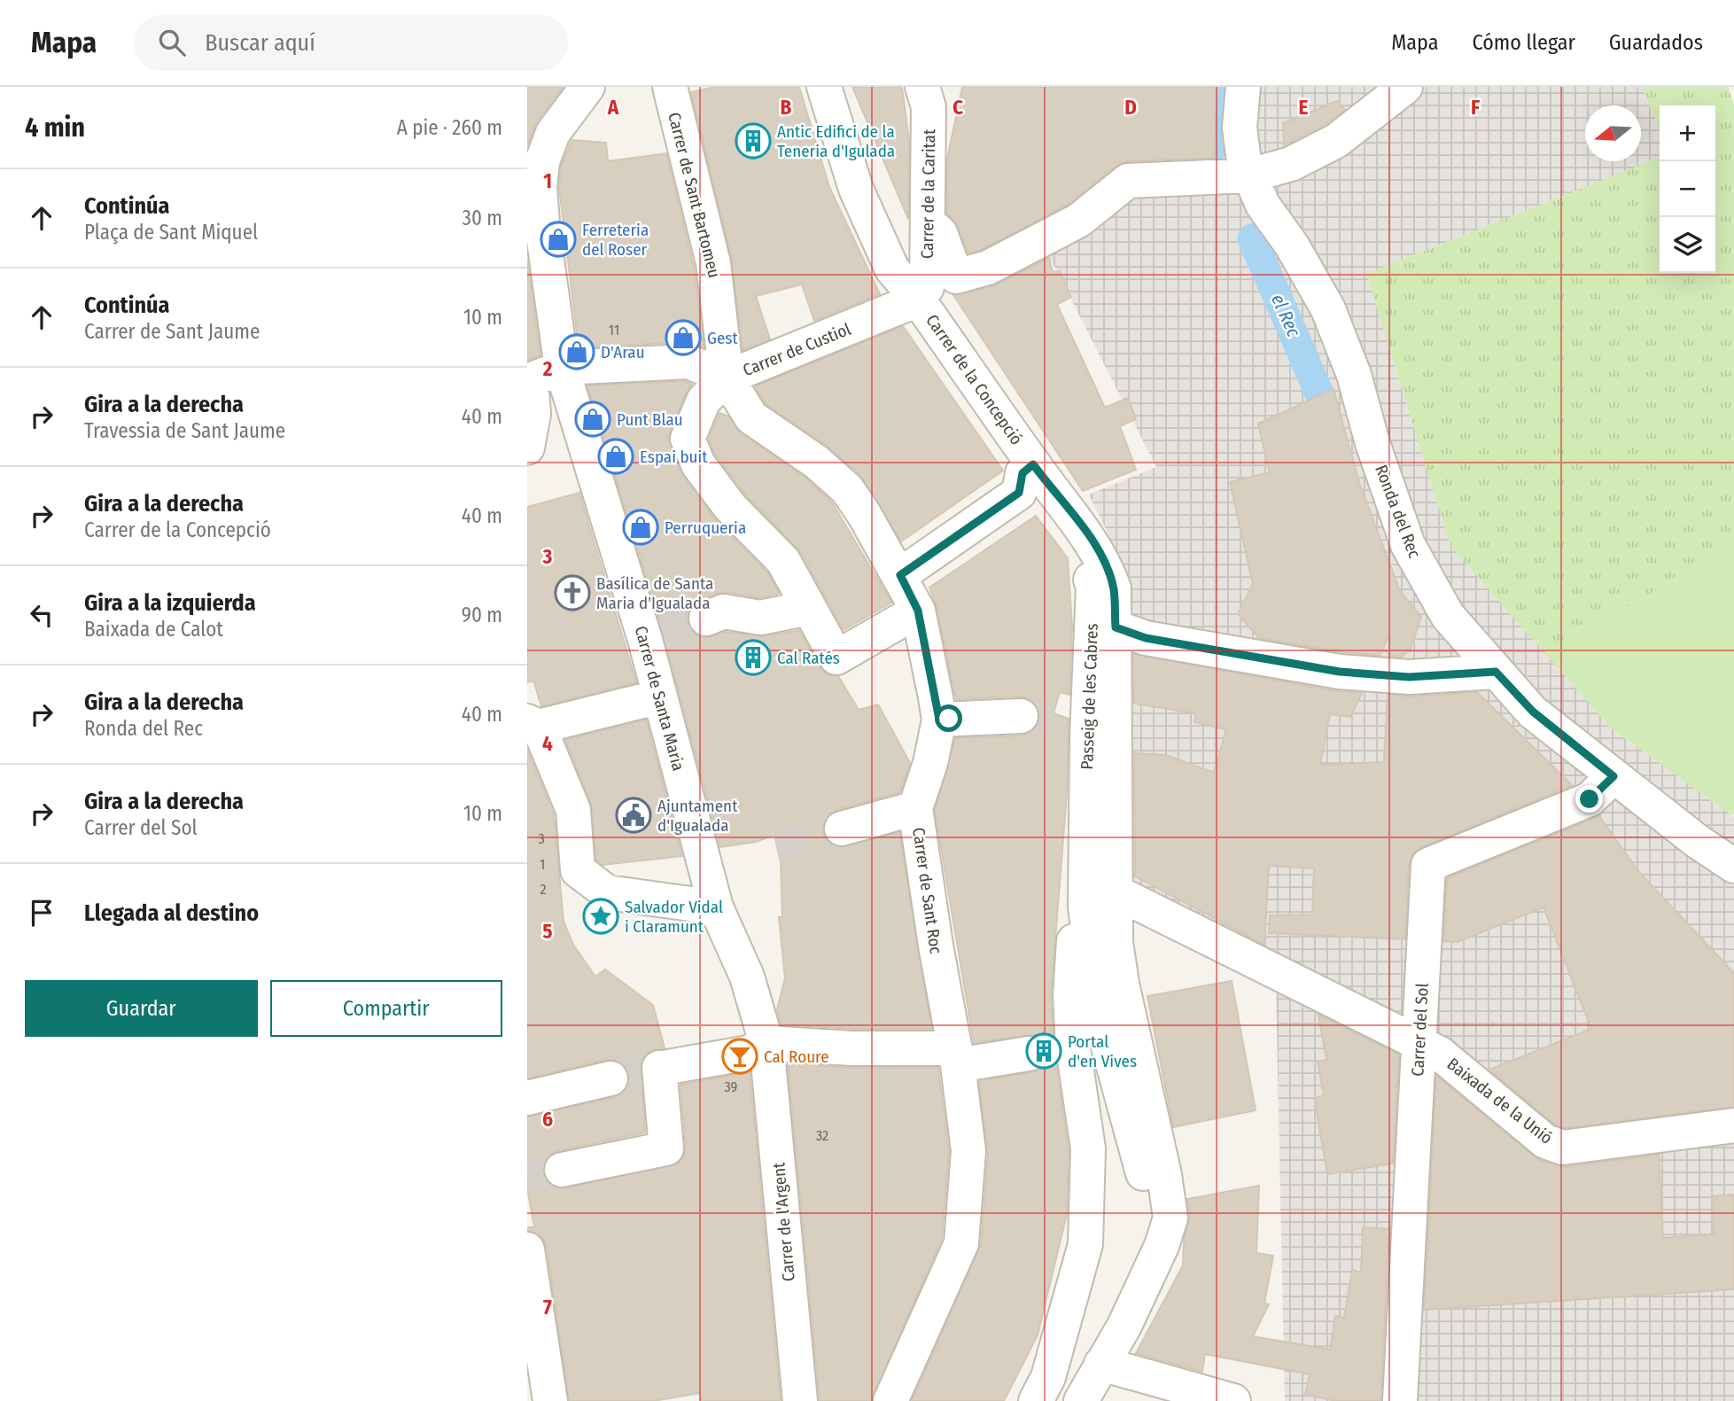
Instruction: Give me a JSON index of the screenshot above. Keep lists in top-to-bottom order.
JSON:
{
  "streets": {
    "street": [
      "Carrer de la Caritat",
      "Carrer de Sant Bartomeu",
      "Carrer de Custiol",
      "Carrer de la Concepció",
      "Ronda del Rec",
      "Passeig de les Cabres",
      "Carrer de Santa Maria",
      "Carrer de Sant Roc",
      "Carrer del Sol",
      "Baixada de la Unió",
      "Carrer de l'Argent"
    ]
  },
  "crossings": [
    ["Carrer de la Caritat", "Carrer de Custiol"],
    ["Carrer de la Caritat", "Carrer de la Concepció"],
    ["Carrer de Sant Bartomeu", "Carrer de Custiol"],
    ["Carrer de Custiol", "Carrer de la Concepció"],
    ["Carrer de Custiol", "Carrer de Santa Maria"],
    ["Carrer de la Concepció", "Passeig de les Cabres"],
    ["Carrer de la Concepció", "Baixada de la Unió"],
    ["Ronda del Rec", "Carrer del Sol"],
    ["Carrer de Santa Maria", "Carrer de l'Argent"],
    ["Carrer del Sol", "Baixada de la Unió"]
  ],
  "water": ["el Rec"],
  "places": {
    "building": ["Antic Edifici de la Teneria d'Igulada", "Cal Ratés", "Portal d'en Vives"],
    "shop": [
      "Ferreteria del Roser",
      "Gest",
      "D'Arau",
      "Punt Blau",
      "Espai buit",
      "Perruqueria"
    ],
    "church": ["Basílica de Santa Maria d'Igualada"],
    "public building": ["Ajuntament d'Igualada"],
    "place": ["Salvador Vidal i Claramunt"],
    "bar": ["Cal Roure"]
  },
  "house_numbers": [
    "11",
    "3",
    "1",
    "2",
    "39",
    "32"
  ],
  "north": "left",
  "page": {
    "header": "Mapa",
    "search": "Buscar aquí",
    "nav": ["Mapa", "Cómo llegar", "Guardados"],
    "heading": ["4 min", "A pie · 260 m"],
    "map_buttons": ["+", "−"],
    "list": [
      ["Continúa", "Plaça de Sant Miquel", "30 m"],
      ["Continúa", "Carrer de Sant Jaume", "10 m"],
      ["Gira a la derecha", "Travessia de Sant Jaume", "40 m"],
      ["Gira a la derecha", "Carrer de la Concepció", "40 m"],
      ["Gira a la izquierda", "Baixada de Calot", "90 m"],
      ["Gira a la derecha", "Ronda del Rec", "40 m"],
      ["Gira a la derecha", "Carrer del Sol", "10 m"],
      "Llegada al destino"
    ],
    "buttons": ["Guardar", "Compartir"]
  },
  "grid": {
    "columns": [
      "A",
      "B",
      "C",
      "D",
      "E",
      "F"
    ],
    "rows": [
      "1",
      "2",
      "3",
      "4",
      "5",
      "6",
      "7"
    ]
  }
}
